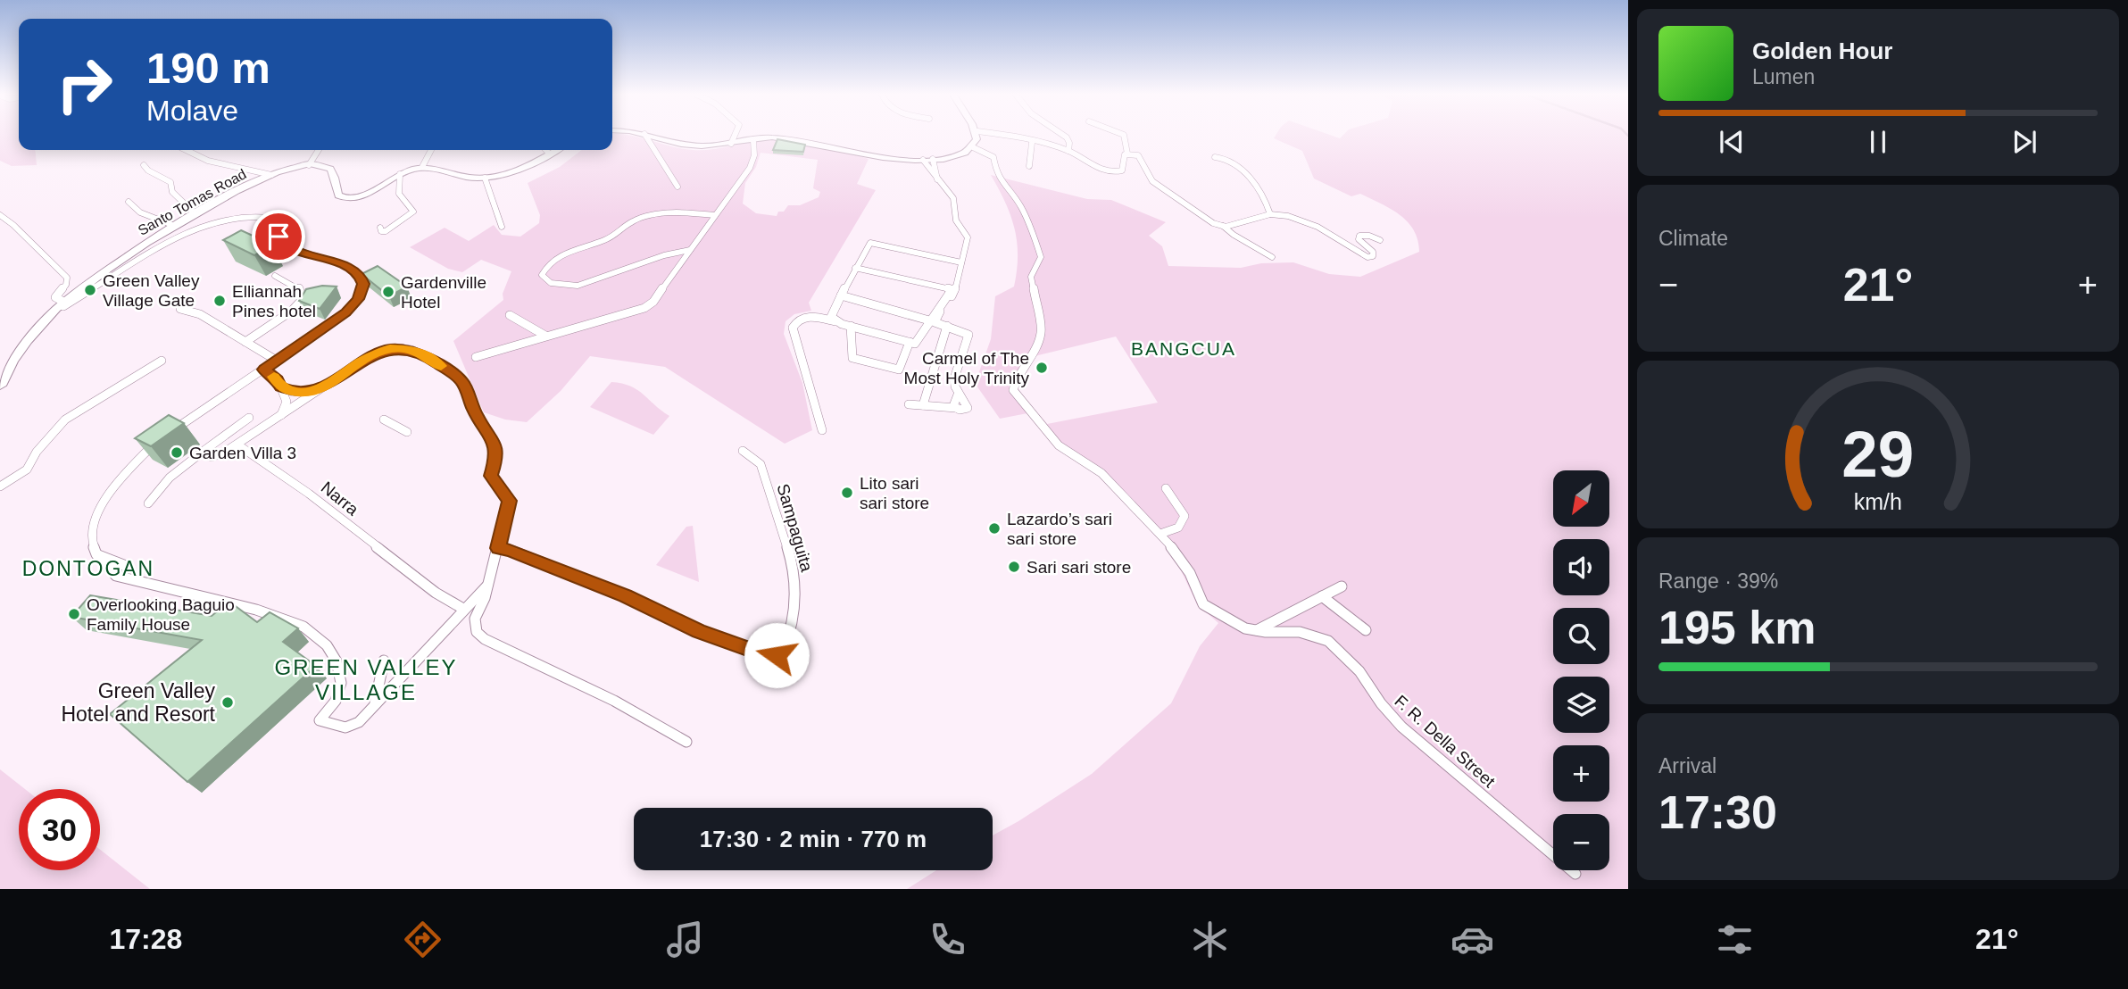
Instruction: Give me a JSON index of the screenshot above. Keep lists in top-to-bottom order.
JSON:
{
  "streets": {
    "street": [
      "Santo Tomas Road",
      "Narra",
      "Sampaguita",
      "F. R. Della Street"
    ]
  },
  "districts": ["BANGCUA", "DONTOGAN", "GREEN VALLEY VILLAGE"],
  "places": [
    "Green Valley Village Gate",
    "Gardenville Hotel",
    "Elliannah Pines hotel",
    "Carmel of The Most Holy Trinity",
    "Garden Villa 3",
    "Lito sari sari store",
    "Lazardo’s sari sari store",
    "Sari sari store",
    "Overlooking Baguio Family House",
    "Green Valley Hotel and Resort"
  ],
  "north": "bottom left",
  "page": {
    "turn": ["190 m", "Molave"],
    "song": ["Golden Hour", "Lumen"],
    "tile": [
      "Climate",
      ["Range · 39%", "195 km"],
      ["Arrival", "17:30"]
    ],
    "heat": ["−", "21°", "+"],
    "map_buttons": ["+", "−"],
    "limit": "30",
    "trip": "17:30 · 2 min · 770 m",
    "tabs": ["17:28", "21°"],
    "gauge": ["29", "km/h"]
  }
}
